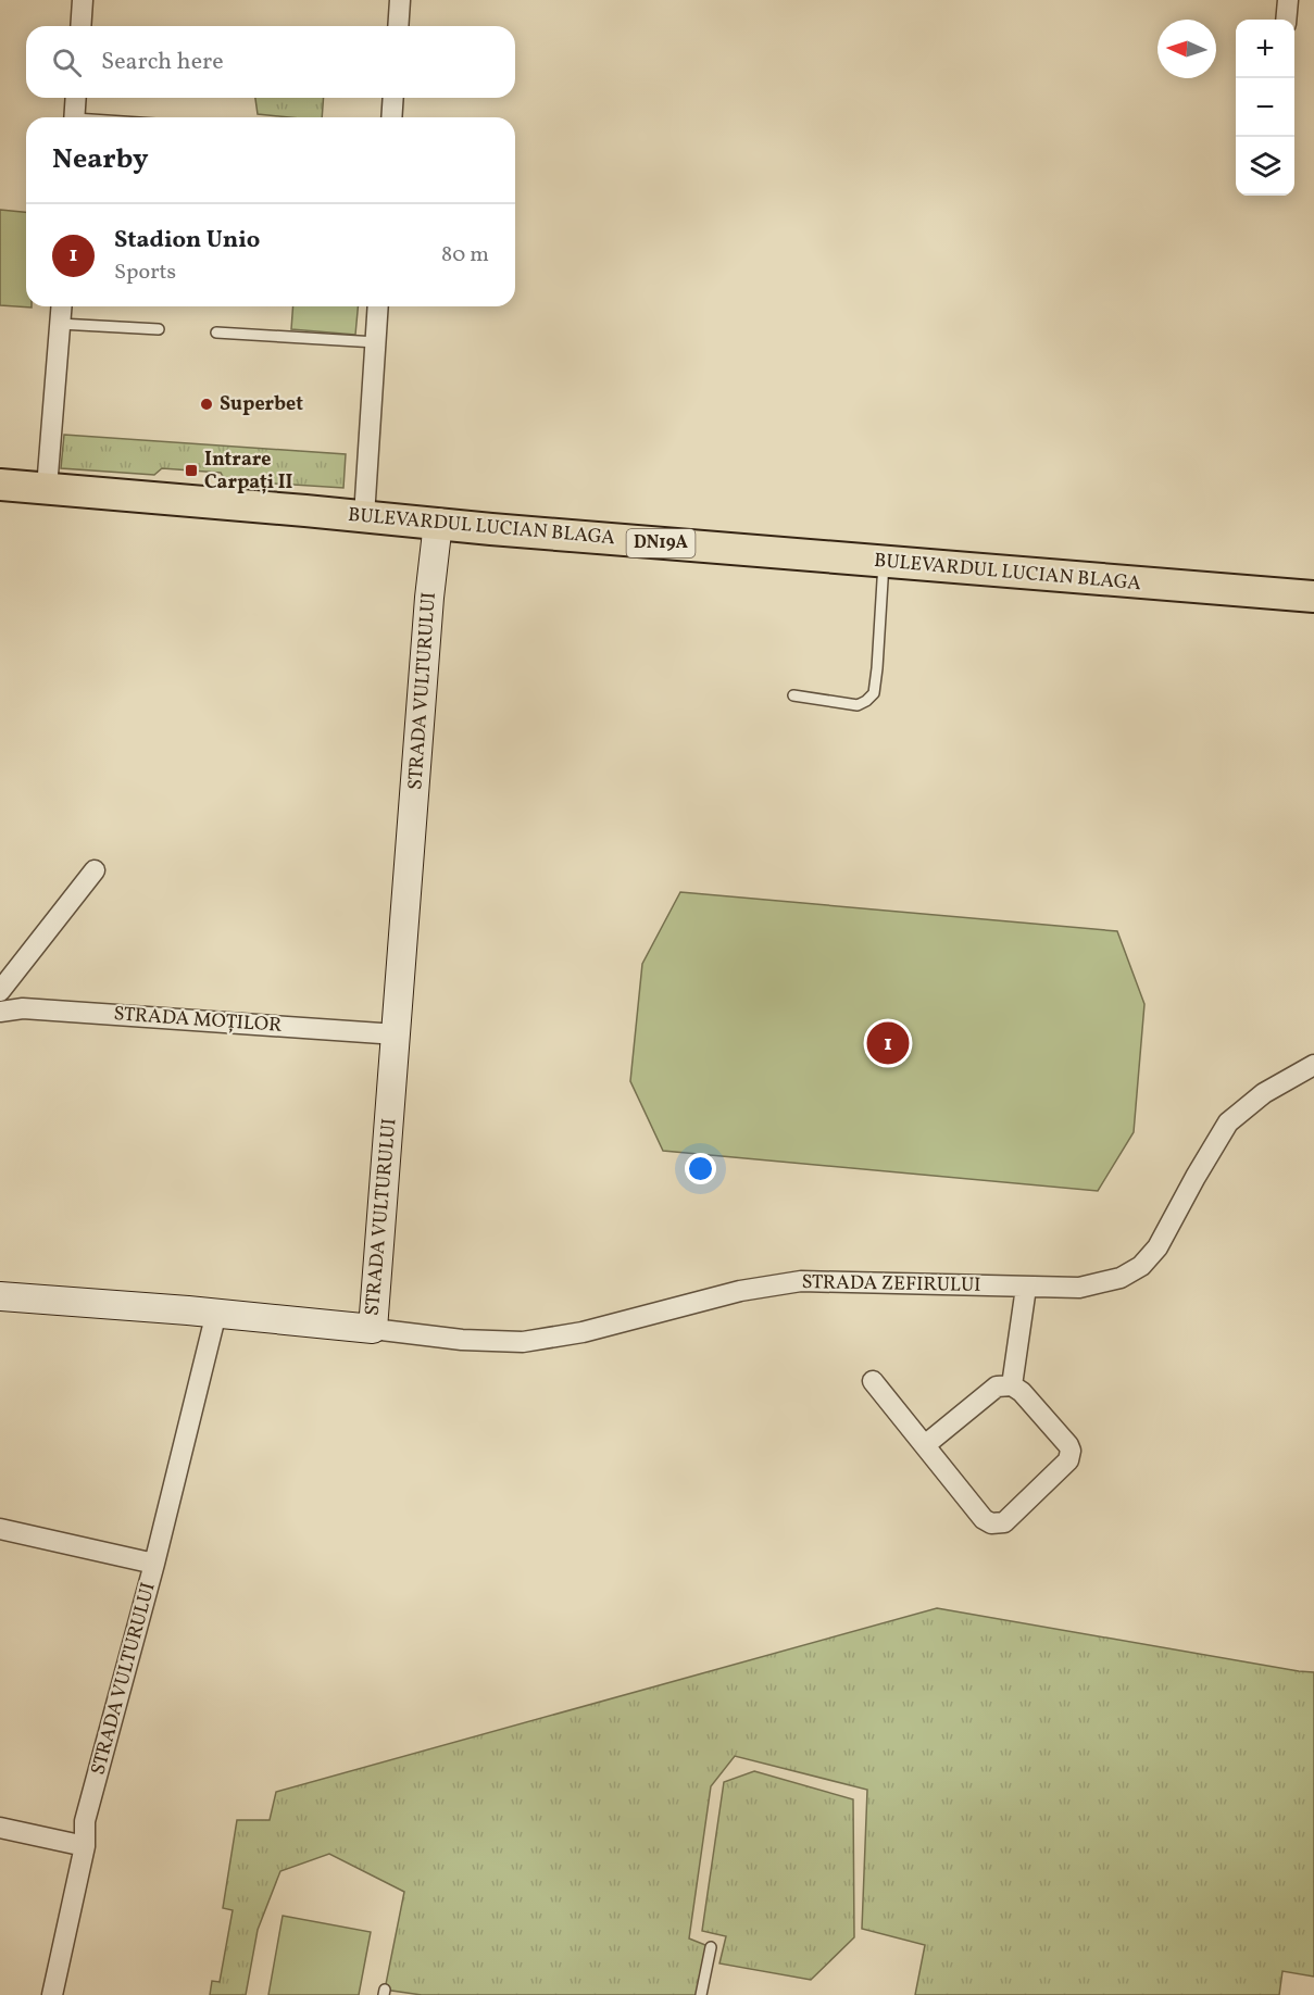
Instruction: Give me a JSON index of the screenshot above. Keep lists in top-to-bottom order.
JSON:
{
  "streets": {
    "main road": ["BULEVARDUL LUCIAN BLAGA", "DN19A"],
    "street": ["STRADA VULTURULUI", "STRADA MOȚILOR", "STRADA ZEFIRULUI"]
  },
  "crossings": [
    ["BULEVARDUL LUCIAN BLAGA", "STRADA VULTURULUI"],
    ["STRADA VULTURULUI", "STRADA MOȚILOR"],
    ["STRADA VULTURULUI", "STRADA ZEFIRULUI"]
  ],
  "places": {
    "other": ["Superbet"],
    "transit": ["Intrare Carpați II"]
  },
  "north": "left",
  "page": {
    "map_buttons": ["+", "−"],
    "search": "Search here",
    "heading": "Nearby",
    "list": [
      {
        "mark": "1",
        "name": "Stadion Unio",
        "note": "Sports",
        "value": "80 m"
      }
    ],
    "pins": "1"
  }
}
